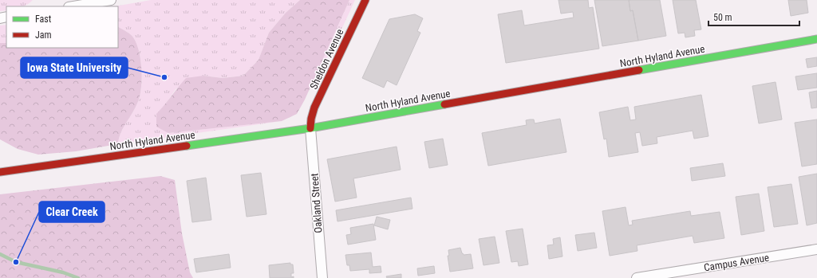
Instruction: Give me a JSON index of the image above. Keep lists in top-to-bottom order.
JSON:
{
  "streets": {
    "main road": ["North Hyland Avenue", "Sheldon Avenue"],
    "street": ["Oakland Street", "Campus Avenue"]
  },
  "crossings": [
    ["North Hyland Avenue", "Sheldon Avenue"],
    ["North Hyland Avenue", "Oakland Street"],
    ["Sheldon Avenue", "Oakland Street"]
  ],
  "places": ["Iowa State University", "Clear Creek"],
  "legend": ["Fast", "Jam"],
  "scale_bar": "50 m"
}
